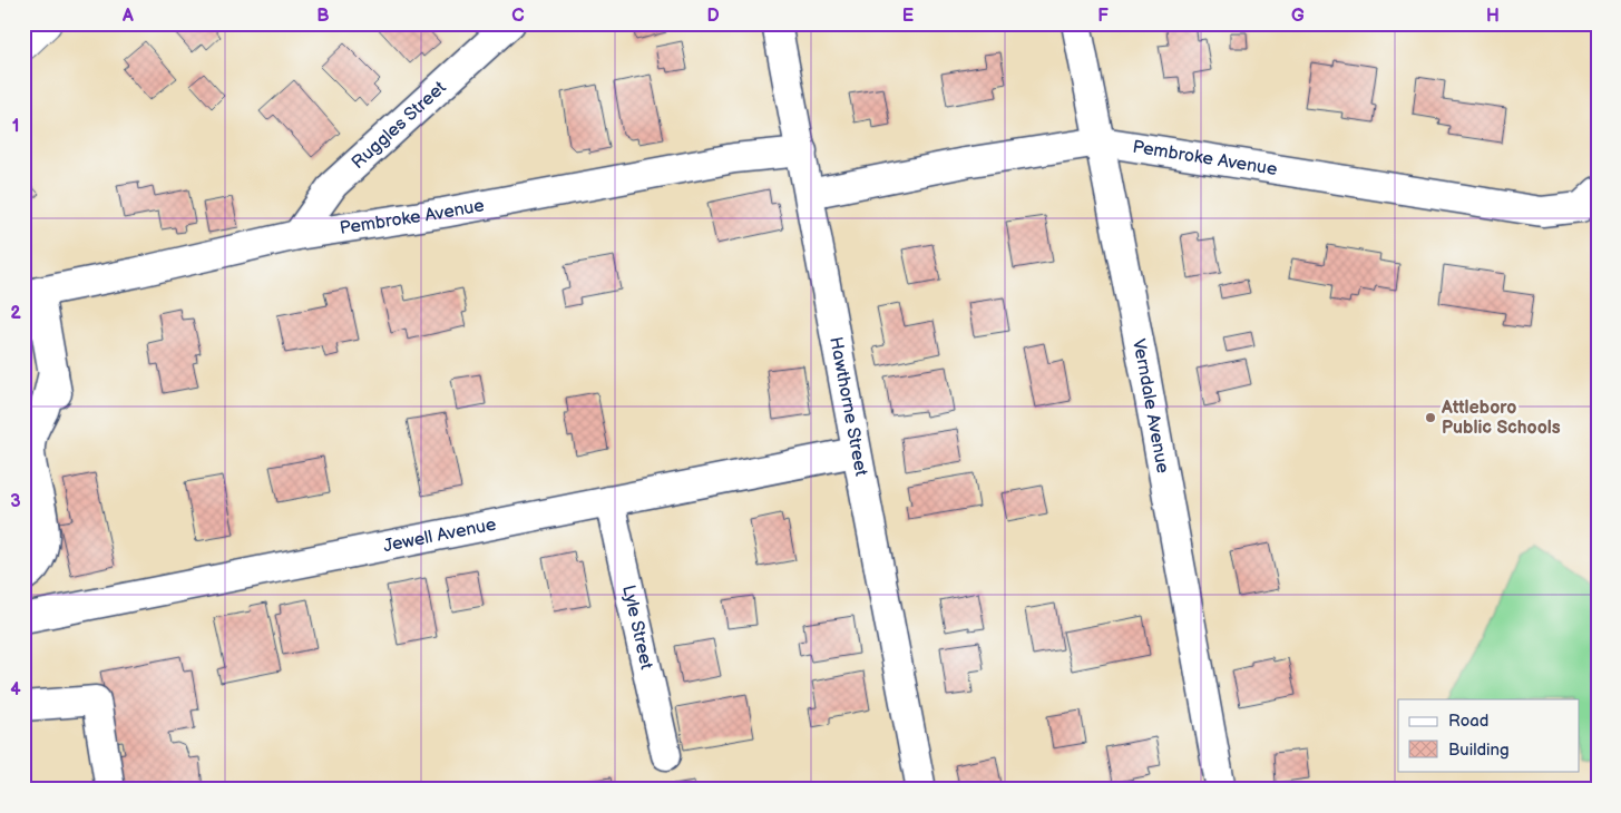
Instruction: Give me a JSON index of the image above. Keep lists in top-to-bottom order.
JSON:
{
  "streets": {
    "street": [
      "Ruggles Street",
      "Pembroke Avenue",
      "Hawthorne Street",
      "Verndale Avenue",
      "Jewell Avenue",
      "Lyle Street"
    ]
  },
  "crossings": [
    ["Ruggles Street", "Pembroke Avenue"],
    ["Pembroke Avenue", "Hawthorne Street"],
    ["Pembroke Avenue", "Verndale Avenue"],
    ["Hawthorne Street", "Jewell Avenue"],
    ["Jewell Avenue", "Lyle Street"]
  ],
  "places": ["Attleboro Public Schools"],
  "legend": ["Road", "Building"],
  "grid": {
    "columns": [
      "A",
      "B",
      "C",
      "D",
      "E",
      "F",
      "G",
      "H"
    ],
    "rows": [
      "1",
      "2",
      "3",
      "4"
    ]
  }
}
